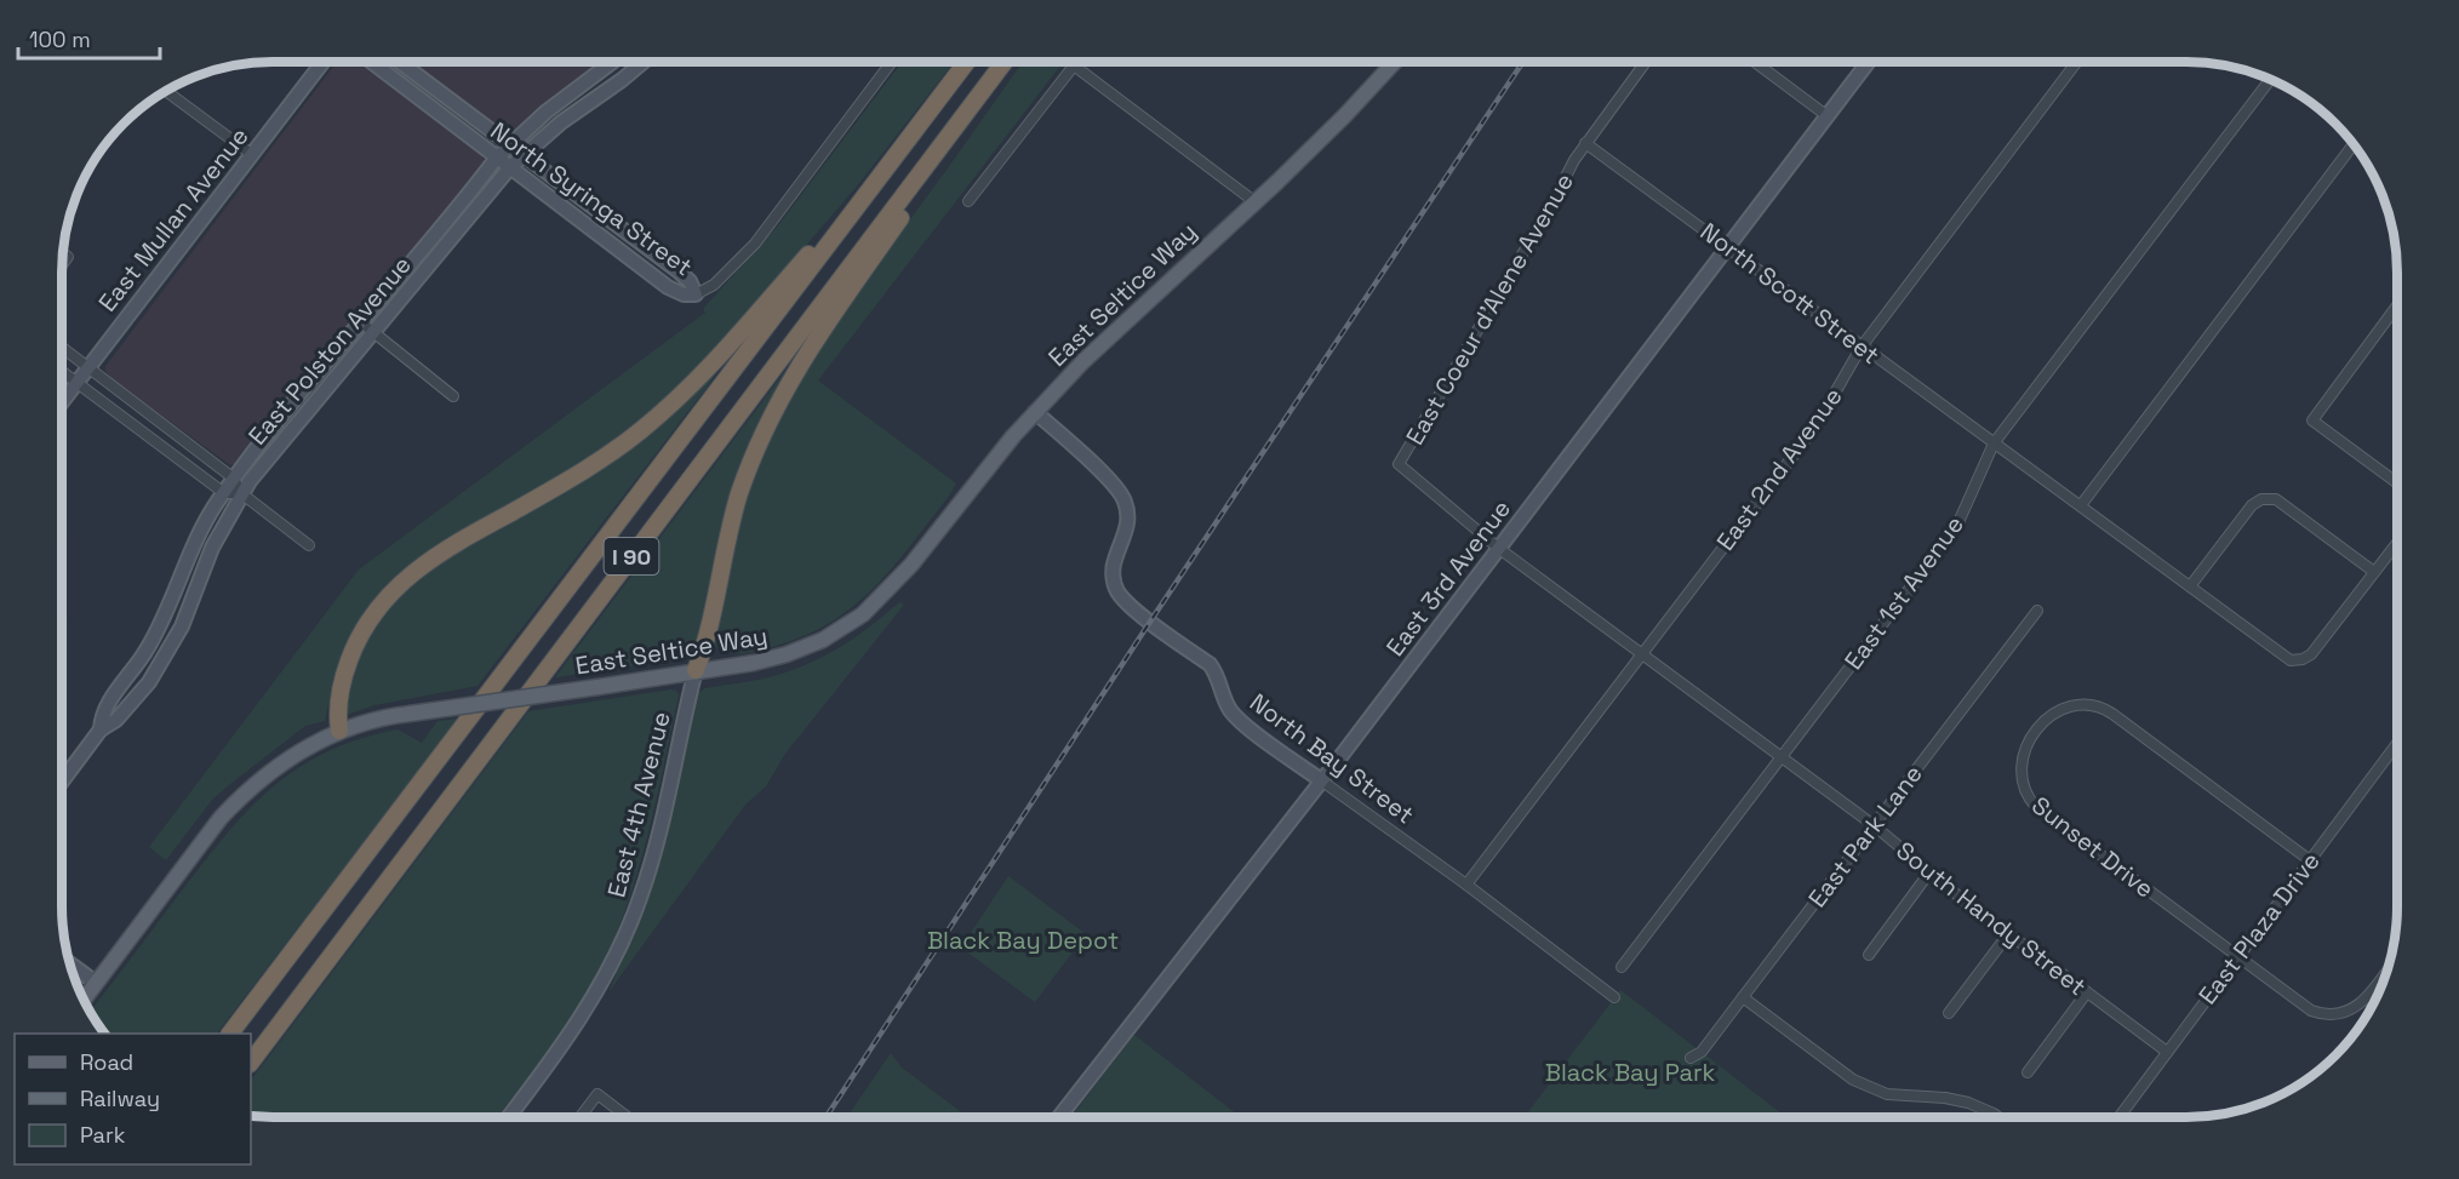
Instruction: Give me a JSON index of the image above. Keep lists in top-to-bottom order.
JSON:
{
  "streets": {
    "highway": ["I 90"],
    "main road": ["East Seltice Way"],
    "street": [
      "North Syringa Street",
      "East Mullan Avenue",
      "North Scott Street",
      "East Coeur d'Alene Avenue",
      "East Polston Avenue",
      "East 2nd Avenue",
      "East 3rd Avenue",
      "East 1st Avenue",
      "North Bay Street",
      "East 4th Avenue",
      "East Park Lane",
      "Sunset Drive",
      "South Handy Street",
      "East Plaza Drive"
    ]
  },
  "crossings": [
    ["North Syringa Street", "East Polston Avenue"],
    ["North Scott Street", "East Coeur d'Alene Avenue"],
    ["North Scott Street", "East 2nd Avenue"],
    ["North Scott Street", "East 3rd Avenue"],
    ["North Scott Street", "East 1st Avenue"],
    ["East Seltice Way", "North Bay Street"],
    ["East Seltice Way", "East 4th Avenue"],
    ["East Coeur d'Alene Avenue", "East 3rd Avenue"],
    ["East Coeur d'Alene Avenue", "South Handy Street"],
    ["East 2nd Avenue", "North Bay Street"],
    ["East 2nd Avenue", "South Handy Street"],
    ["East 3rd Avenue", "North Bay Street"],
    ["East 3rd Avenue", "South Handy Street"],
    ["East 1st Avenue", "South Handy Street"],
    ["East Park Lane", "South Handy Street"],
    ["Sunset Drive", "East Plaza Drive"],
    ["South Handy Street", "East Plaza Drive"]
  ],
  "parks": ["Black Bay Depot", "Black Bay Park"],
  "legend": ["Road", "Railway", "Park"],
  "scale_bar": "100 m"
}
